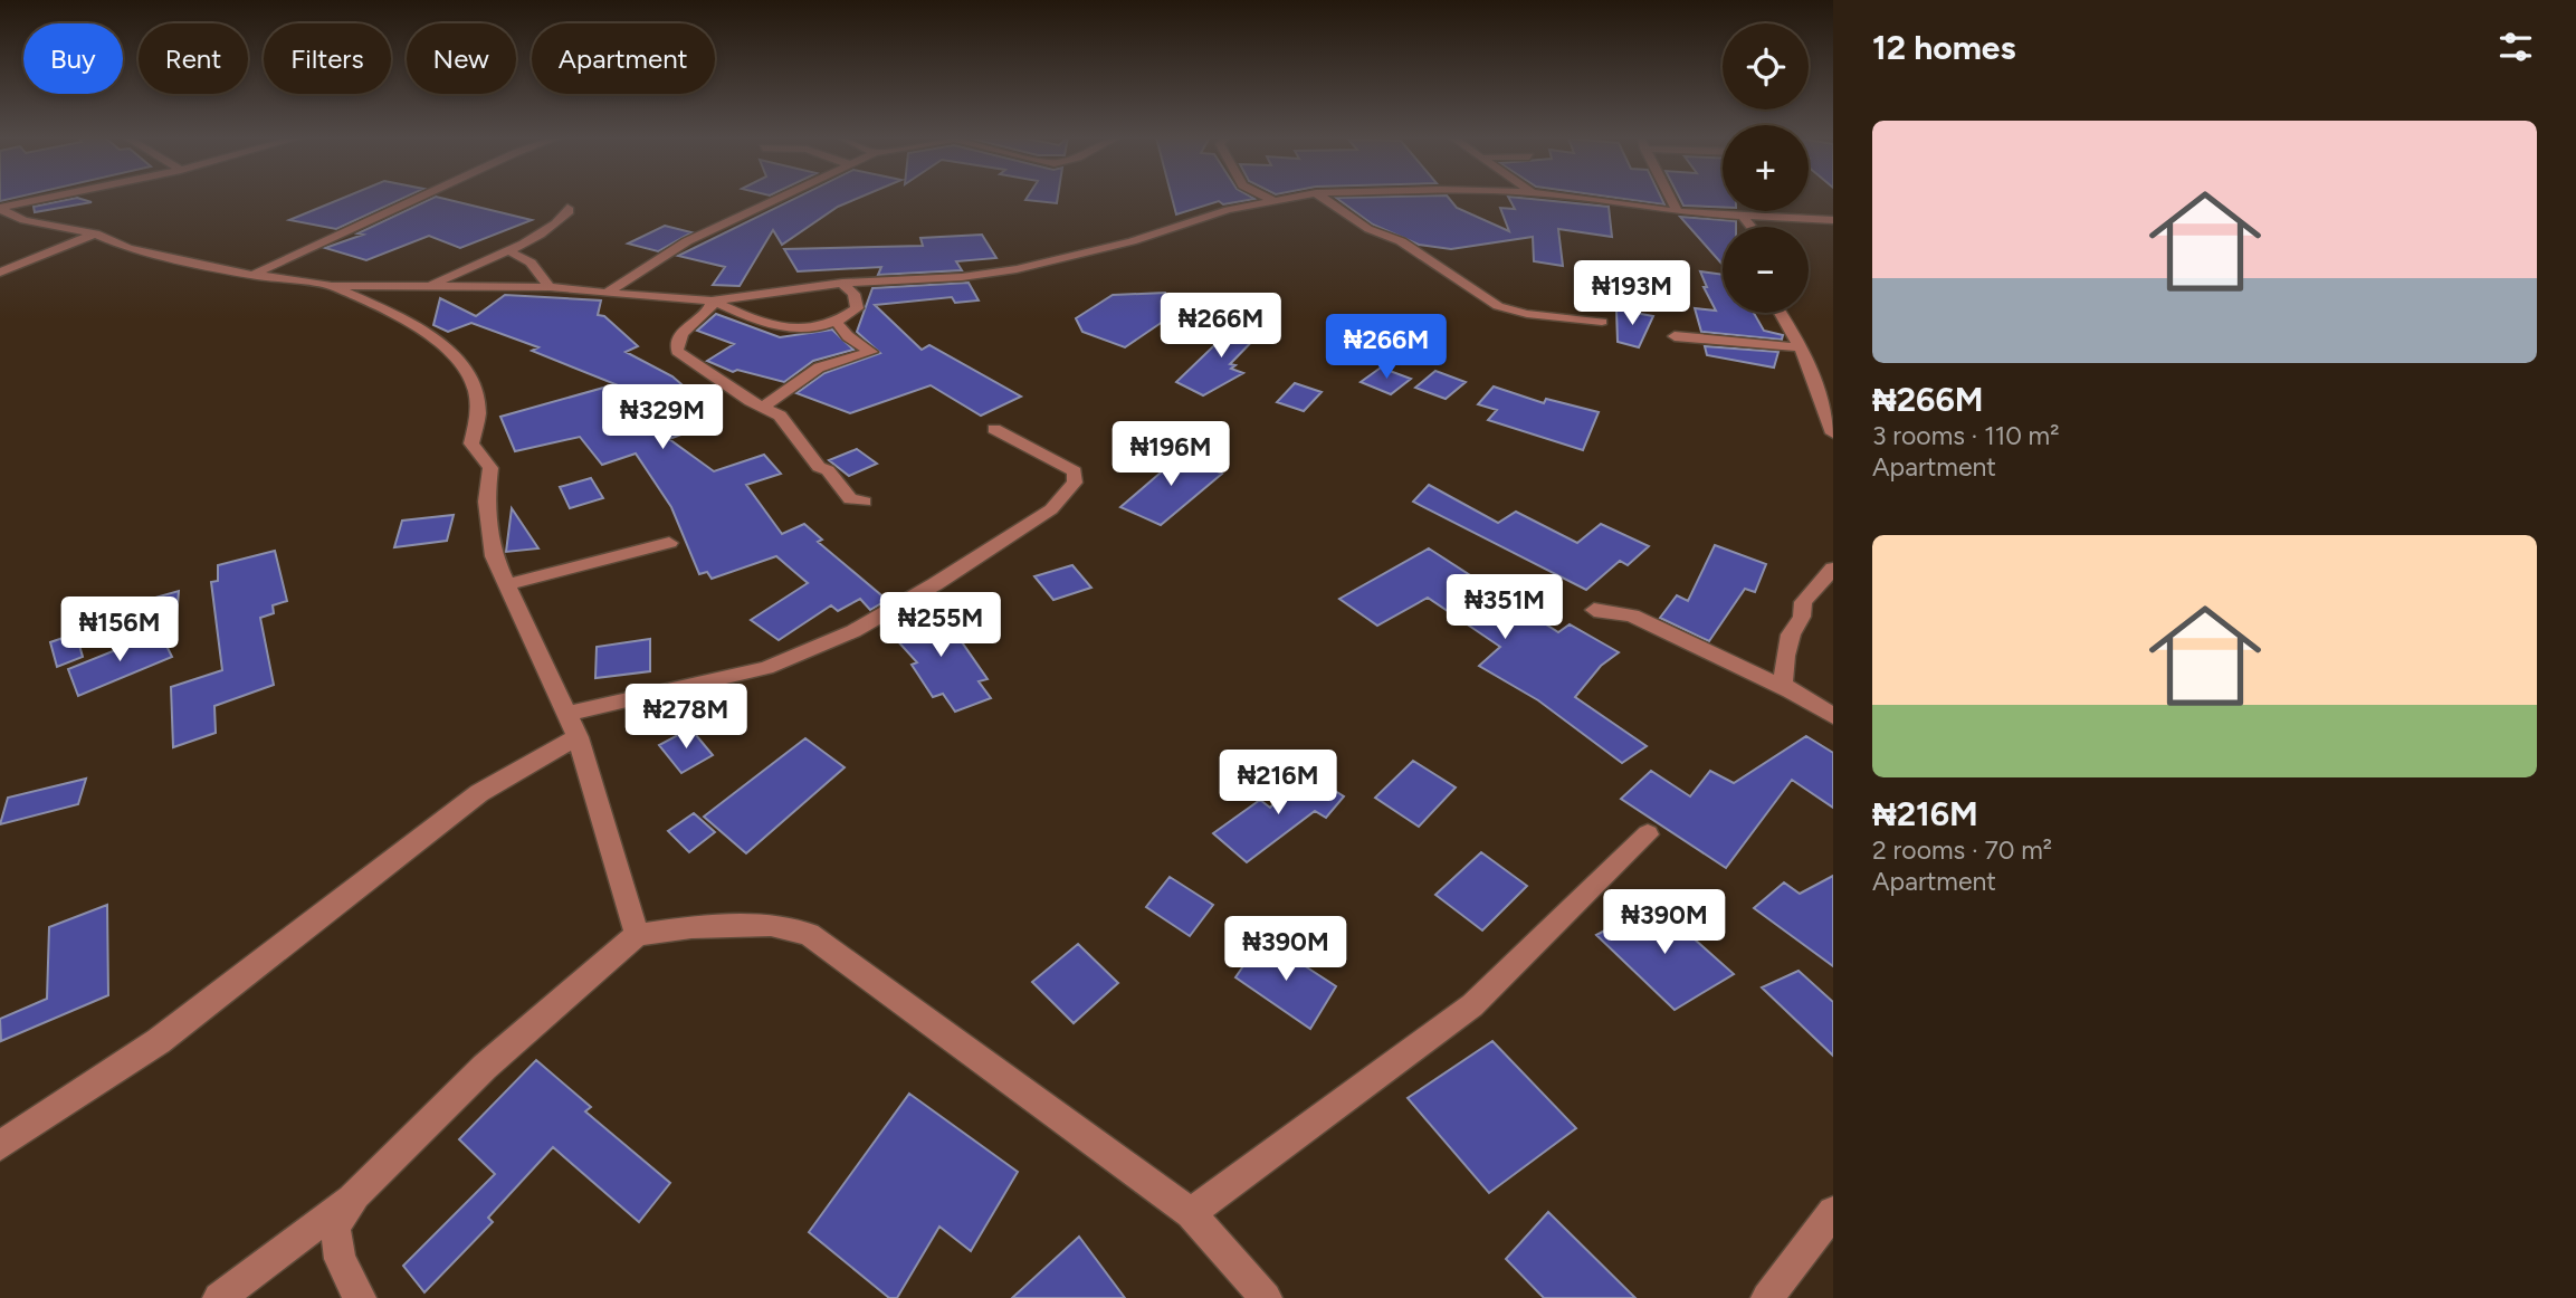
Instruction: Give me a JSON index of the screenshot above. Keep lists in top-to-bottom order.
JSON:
{
  "page": {
    "heading": "12 homes",
    "map_buttons": ["+", "−"],
    "chip": [
      "Buy",
      "Rent",
      "Filters",
      "New",
      "Apartment"
    ],
    "list": [
      {
        "name": "₦266M",
        "note": "3 rooms · 110 m² · Apartment"
      },
      {
        "name": "₦216M",
        "note": "2 rooms · 70 m² · Apartment"
      }
    ],
    "price": [
      "₦193M",
      "₦266M",
      "₦266M",
      "₦329M",
      "₦196M",
      "₦351M",
      "₦255M",
      "₦156M",
      "₦278M",
      "₦216M",
      "₦390M",
      "₦390M"
    ]
  }
}
